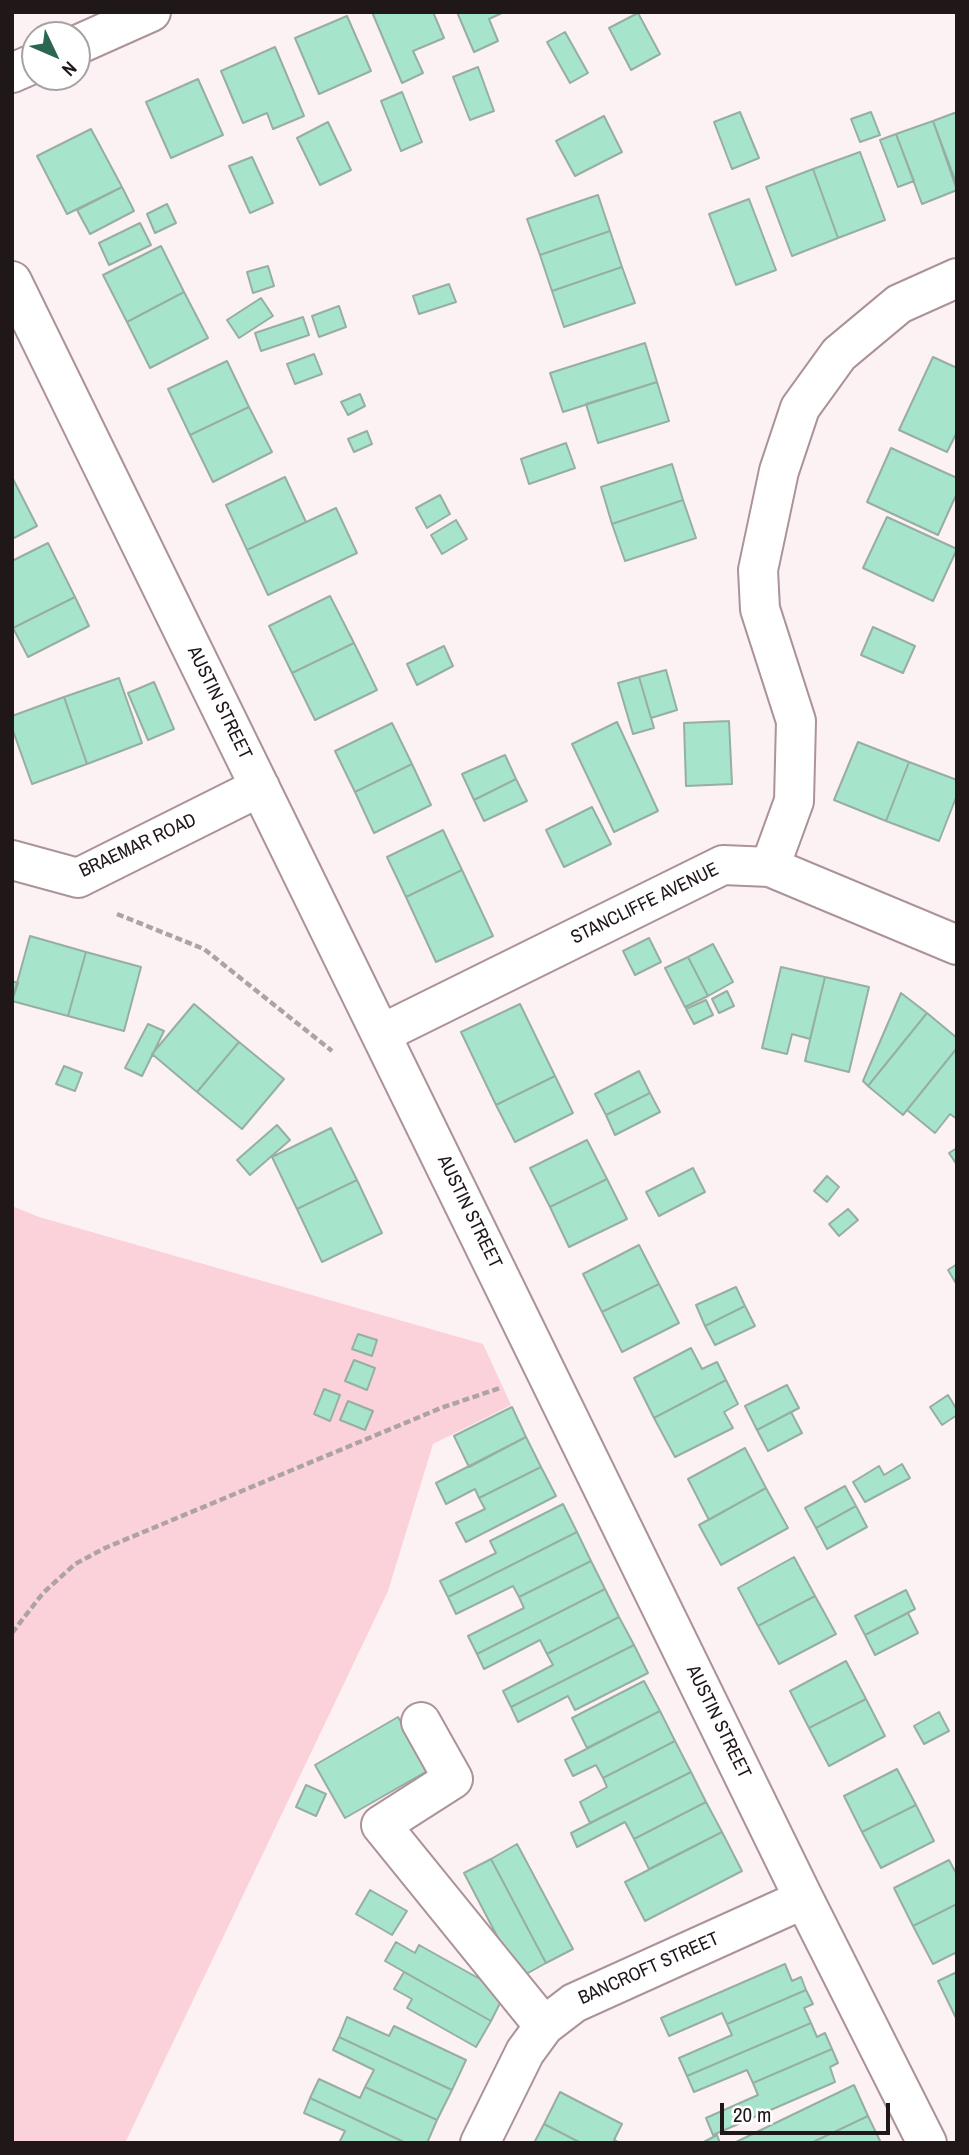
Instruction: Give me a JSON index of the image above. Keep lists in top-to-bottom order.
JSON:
{
  "streets": {
    "street": [
      "AUSTIN STREET",
      "BRAEMAR ROAD",
      "STANCLIFFE AVENUE",
      "BANCROFT STREET"
    ]
  },
  "crossings": [
    ["AUSTIN STREET", "BRAEMAR ROAD"],
    ["AUSTIN STREET", "STANCLIFFE AVENUE"],
    ["AUSTIN STREET", "BANCROFT STREET"]
  ],
  "scale_bar": "20 m",
  "north": "bottom right"
}
